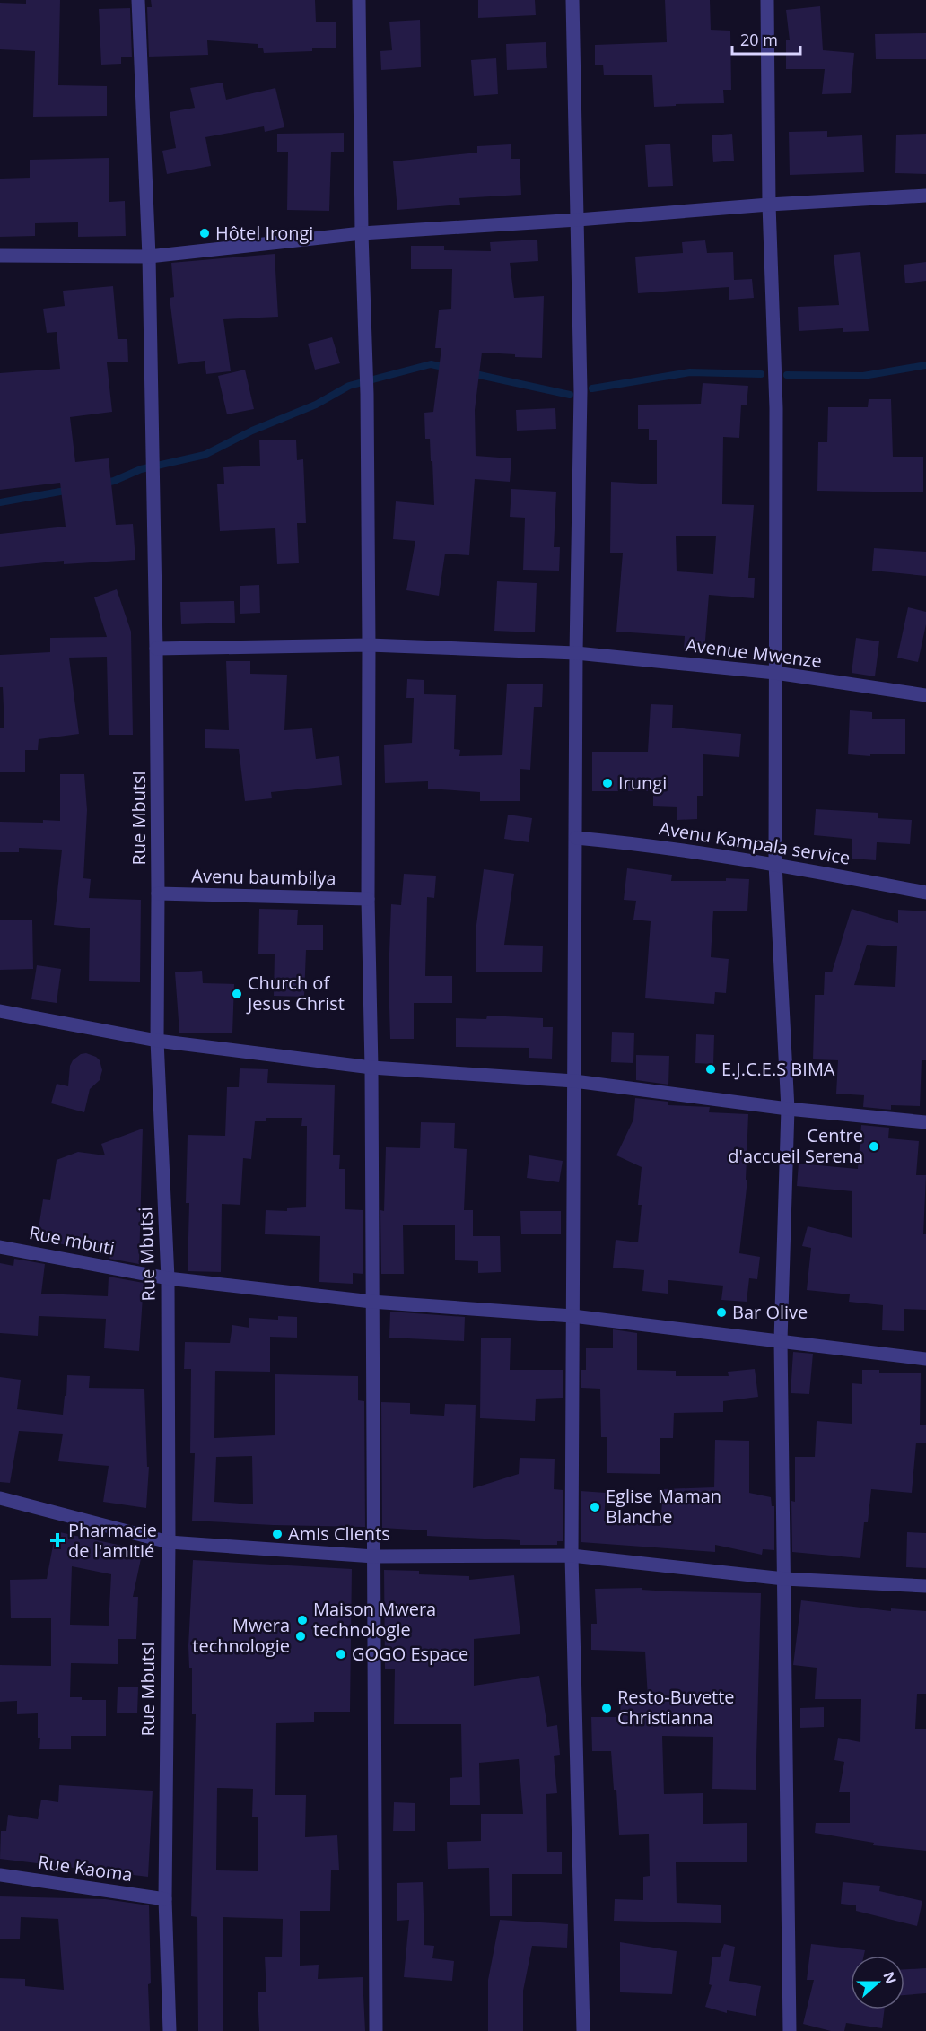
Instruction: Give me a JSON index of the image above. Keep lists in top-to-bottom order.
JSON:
{
  "streets": {
    "street": [
      "Avenue Mwenze",
      "Rue Mbutsi",
      "Avenu Kampala service",
      "Avenu baumbilya",
      "Rue mbuti",
      "Rue Kaoma"
    ]
  },
  "crossings": [
    ["Avenue Mwenze", "Rue Mbutsi"],
    ["Rue Mbutsi", "Avenu baumbilya"],
    ["Rue Mbutsi", "Rue mbuti"],
    ["Rue Mbutsi", "Rue Kaoma"]
  ],
  "places": {
    "other": [
      "Hôtel Irongi",
      "Irungi",
      "Church of Jesus Christ",
      "E.J.C.E.S BIMA",
      "Centre d'accueil Serena",
      "Bar Olive",
      "Eglise Maman Blanche",
      "Amis Clients",
      "Maison Mwera technologie",
      "Mwera technologie",
      "GOGO Espace",
      "Resto-Buvette Christianna"
    ],
    "health": ["Pharmacie de l'amitié"]
  },
  "scale_bar": "20 m",
  "north": "right"
}
